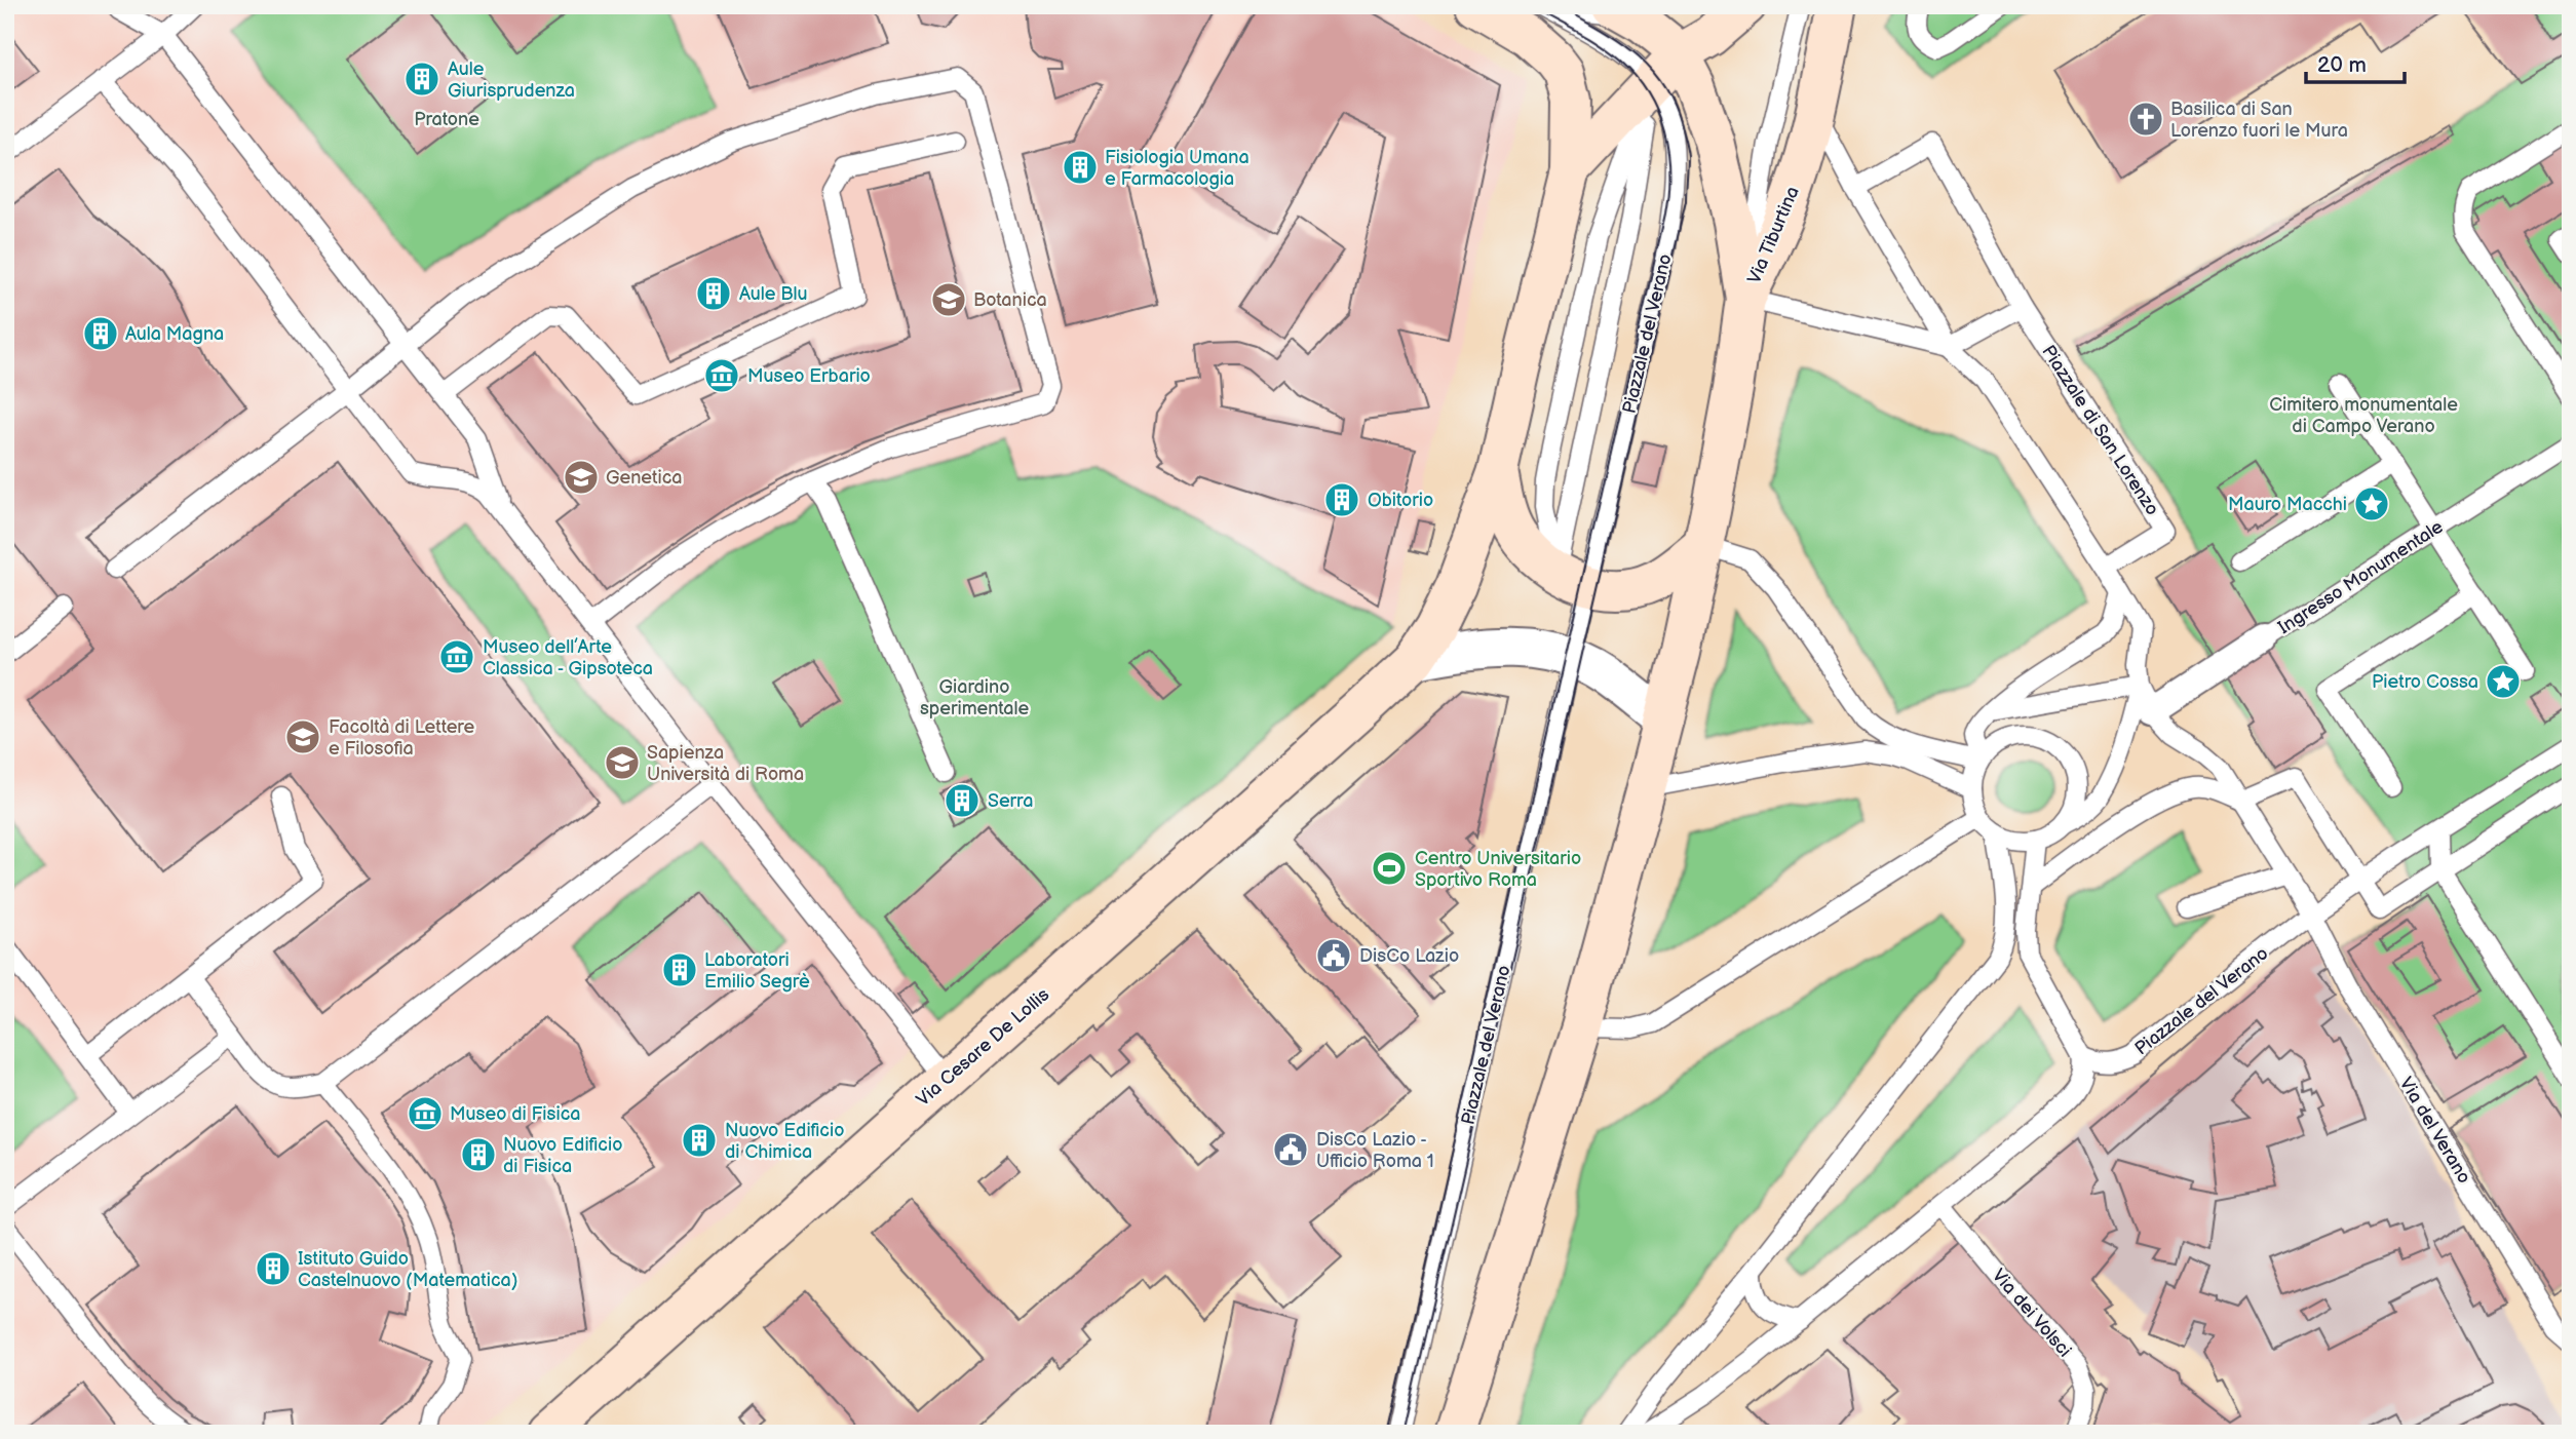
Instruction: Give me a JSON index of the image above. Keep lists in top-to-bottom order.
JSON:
{
  "streets": {
    "main road": ["Via Tiburtina", "Piazzale del Verano", "Via Cesare De Lollis"],
    "street": ["Ingresso Monumentale"],
    "lane": ["Piazzale di San Lorenzo", "Via del Verano", "Via dei Volsci"]
  },
  "crossings": [
    ["Piazzale del Verano", "Via Cesare De Lollis"],
    ["Piazzale del Verano", "Via del Verano"]
  ],
  "parks": ["Pratone", "Cimitero monumentale di Campo Verano", "Giardino sperimentale"],
  "places": {
    "building": [
      "Aule Giurisprudenza",
      "Fisiologia Umana e Farmacologia",
      "Aule Blu",
      "Aula Magna",
      "Obitorio",
      "Serra",
      "Laboratori Emilio Segrè",
      "Nuovo Edificio di Chimica",
      "Nuovo Edificio di Fisica",
      "Istituto Guido Castelnuovo (Matematica)"
    ],
    "church": ["Basilica di San Lorenzo fuori le Mura"],
    "school or university": [
      "Botanica",
      "Genetica",
      "Facoltà di Lettere e Filosofia",
      "Sapienza Università di Roma"
    ],
    "museum": ["Museo Erbario", "Museo dell’Arte Classica - Gipsoteca", "Museo di Fisica"],
    "place": ["Mauro Macchi", "Pietro Cossa"],
    "sports": ["Centro Universitario Sportivo Roma"],
    "public building": ["DisCo Lazio", "DisCo Lazio - Ufficio Roma 1"]
  },
  "scale_bar": "20 m"
}
